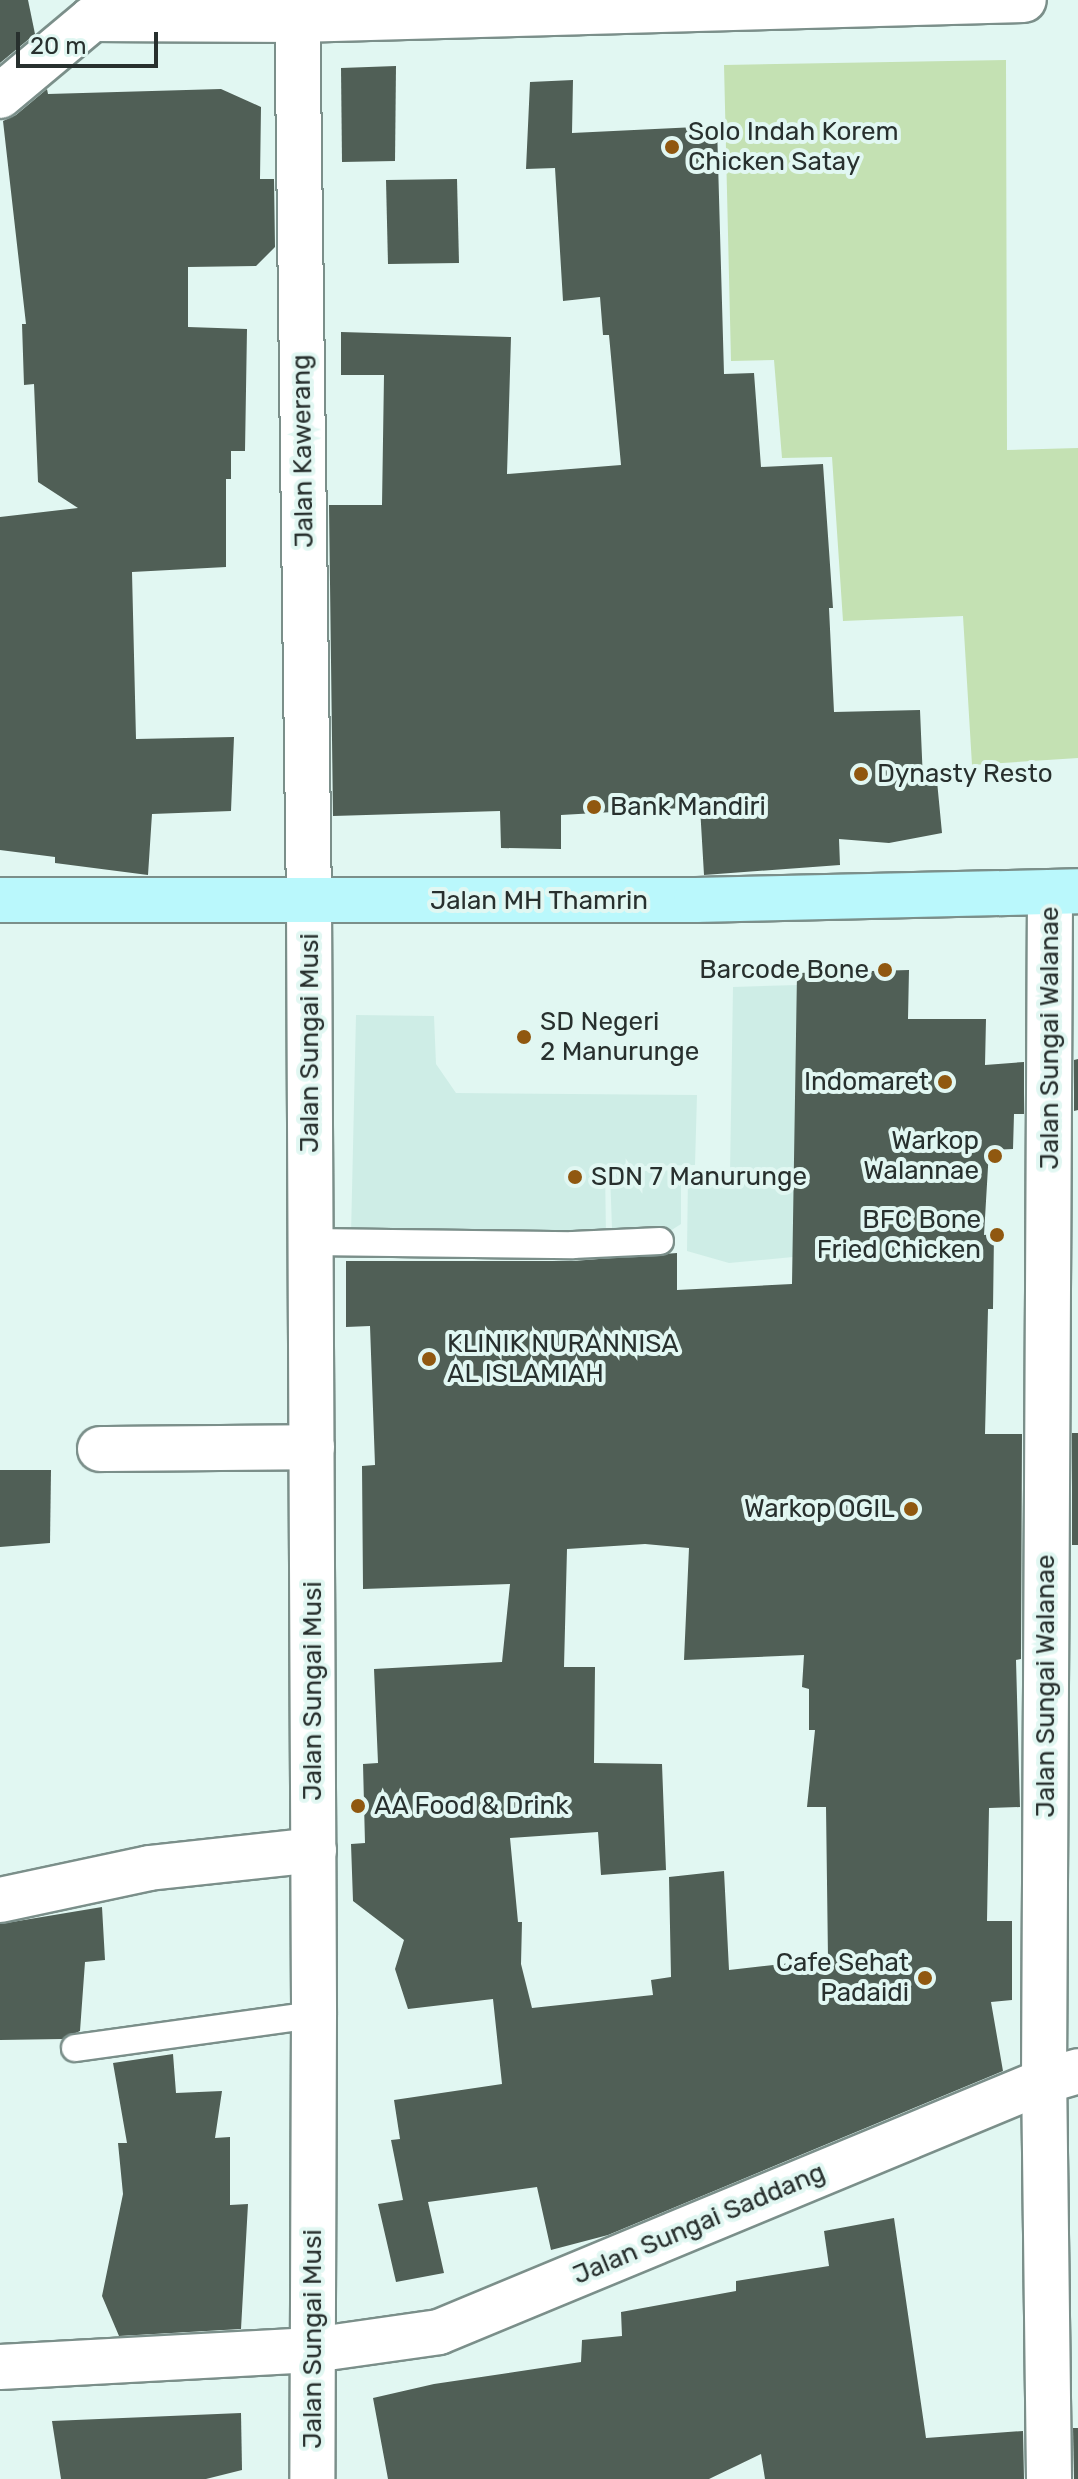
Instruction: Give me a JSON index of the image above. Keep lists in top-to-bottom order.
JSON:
{
  "streets": {
    "main road": ["Jalan MH Thamrin"],
    "street": [
      "Jalan Kawerang",
      "Jalan Sungai Walanae",
      "Jalan Sungai Musi",
      "Jalan Sungai Saddang"
    ]
  },
  "crossings": [
    ["Jalan Kawerang", "Jalan MH Thamrin"],
    ["Jalan Kawerang", "Jalan Sungai Musi"],
    ["Jalan MH Thamrin", "Jalan Sungai Walanae"],
    ["Jalan MH Thamrin", "Jalan Sungai Musi"],
    ["Jalan Sungai Walanae", "Jalan Sungai Saddang"],
    ["Jalan Sungai Musi", "Jalan Sungai Saddang"]
  ],
  "places": [
    "Solo Indah Korem Chicken Satay",
    "Dynasty Resto",
    "Bank Mandiri",
    "Barcode Bone",
    "SD Negeri 2 Manurunge",
    "Indomaret",
    "Warkop Walannae",
    "SDN 7 Manurunge",
    "BFC Bone Fried Chicken",
    "KLINIK NURANNISA AL ISLAMIAH",
    "Warkop OGIL",
    "AA Food & Drink",
    "Cafe Sehat Padaidi"
  ],
  "scale_bar": "20 m"
}
